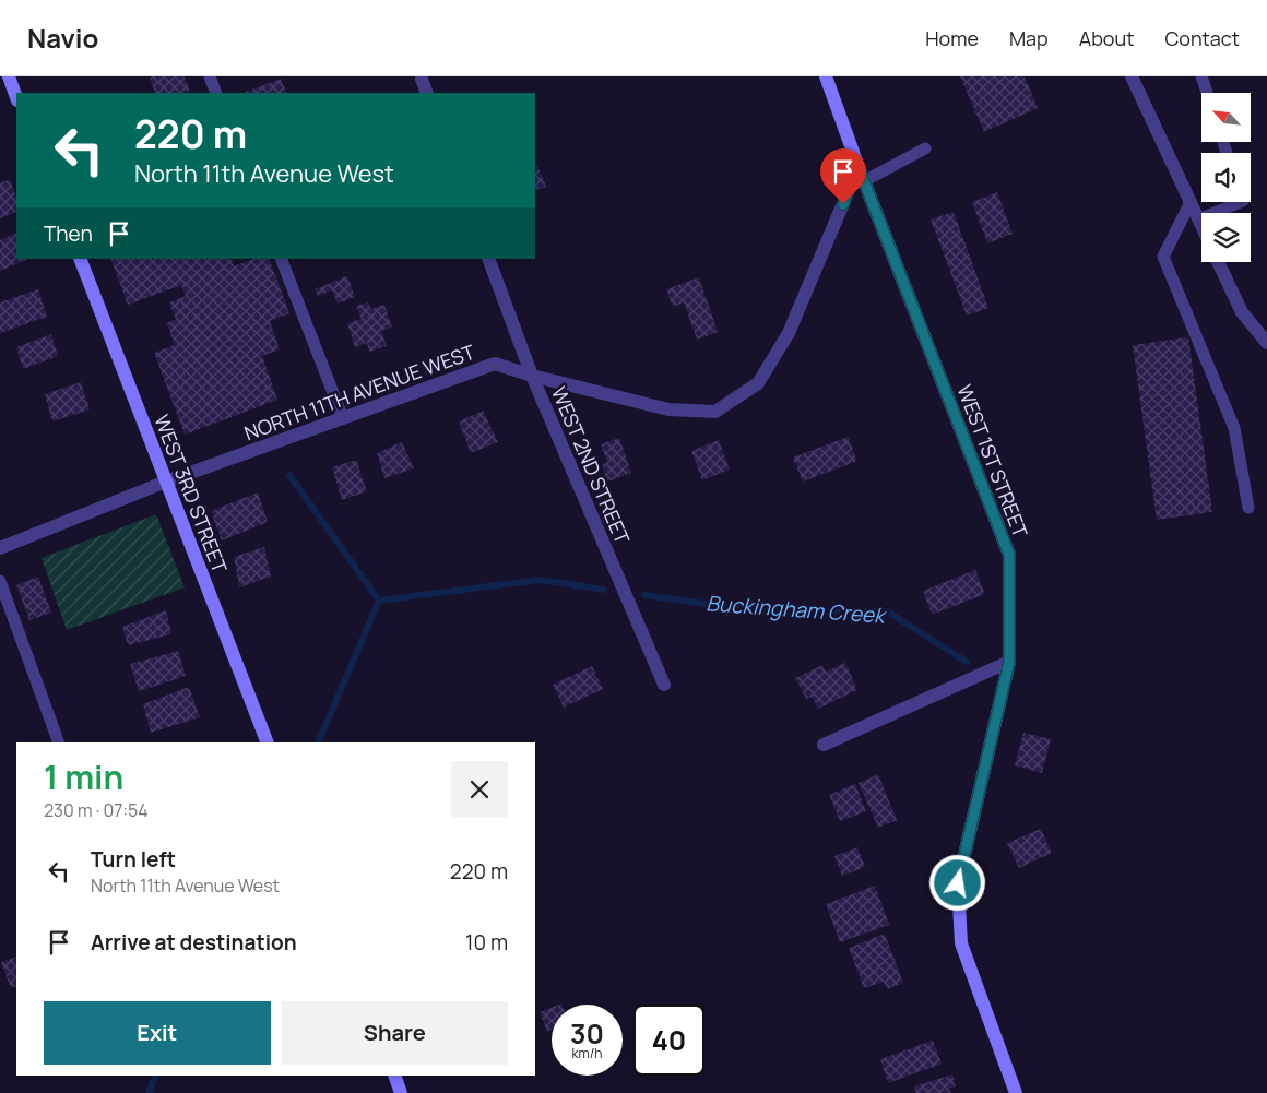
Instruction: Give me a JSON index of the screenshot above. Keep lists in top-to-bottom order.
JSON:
{
  "streets": {
    "street": [
      "NORTH 11TH AVENUE WEST",
      "WEST 1ST STREET",
      "WEST 2ND STREET",
      "WEST 3RD STREET"
    ]
  },
  "crossings": [
    ["NORTH 11TH AVENUE WEST", "WEST 1ST STREET"],
    ["NORTH 11TH AVENUE WEST", "WEST 2ND STREET"],
    ["NORTH 11TH AVENUE WEST", "WEST 3RD STREET"]
  ],
  "water": ["Buckingham Creek"],
  "north": "top left",
  "page": {
    "header": "Navio",
    "nav": [
      "Home",
      "Map",
      "About",
      "Contact"
    ],
    "turn": ["220 m", "North 11th Avenue West"],
    "then": "Then",
    "heading": ["1 min", "230 m · 07:54"],
    "list": [
      {
        "name": "Turn left",
        "note": "North 11th Avenue West",
        "value": "220 m"
      },
      {
        "name": "Arrive at destination",
        "value": "10 m"
      }
    ],
    "buttons": ["Exit", "Share"],
    "speed": "30 km/h",
    "limit": "40"
  }
}
